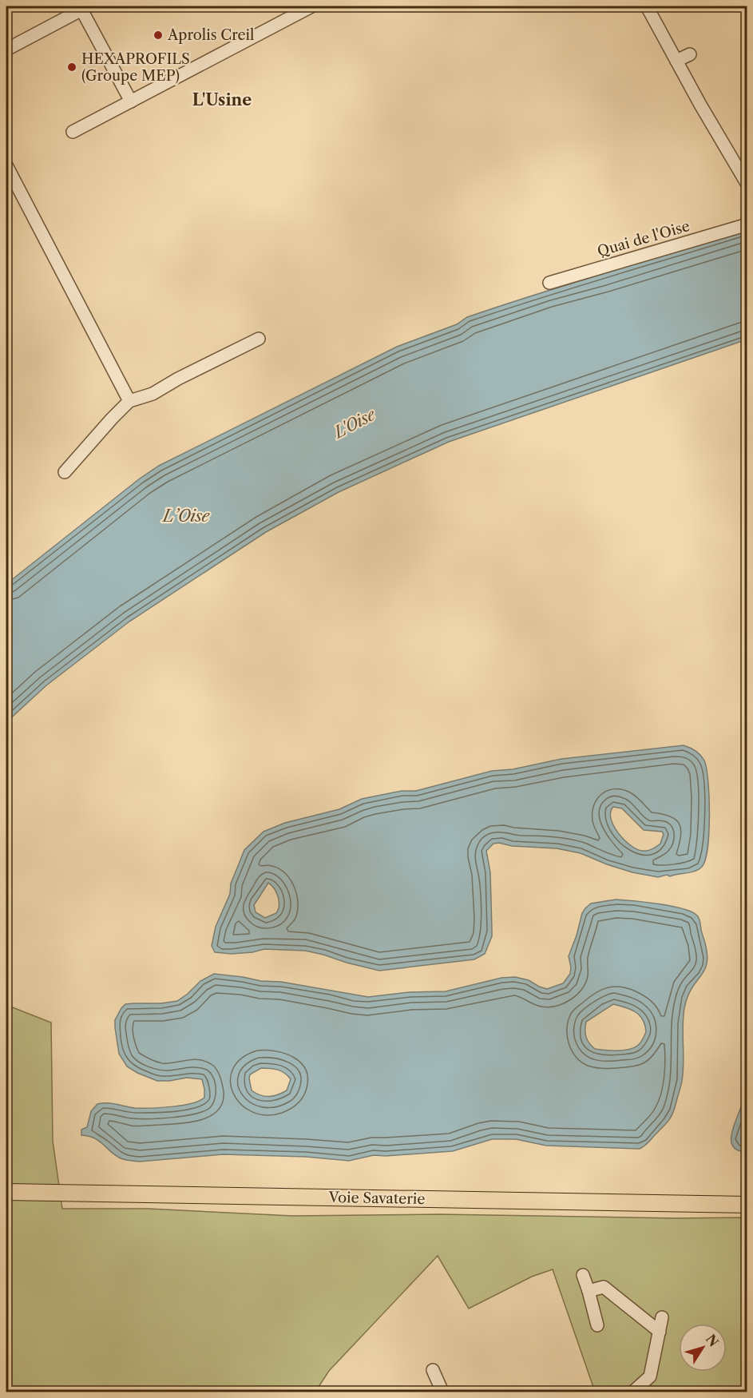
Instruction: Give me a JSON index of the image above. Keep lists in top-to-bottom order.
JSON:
{
  "streets": {
    "main road": ["Voie Savaterie"],
    "street": ["Quai de l'Oise"]
  },
  "districts": ["L'Usine"],
  "water": ["L'Oise", "L’Oise"],
  "places": ["Aprolis Creil", "HEXAPROFILS (Groupe MEP)"],
  "north": "top right"
}
